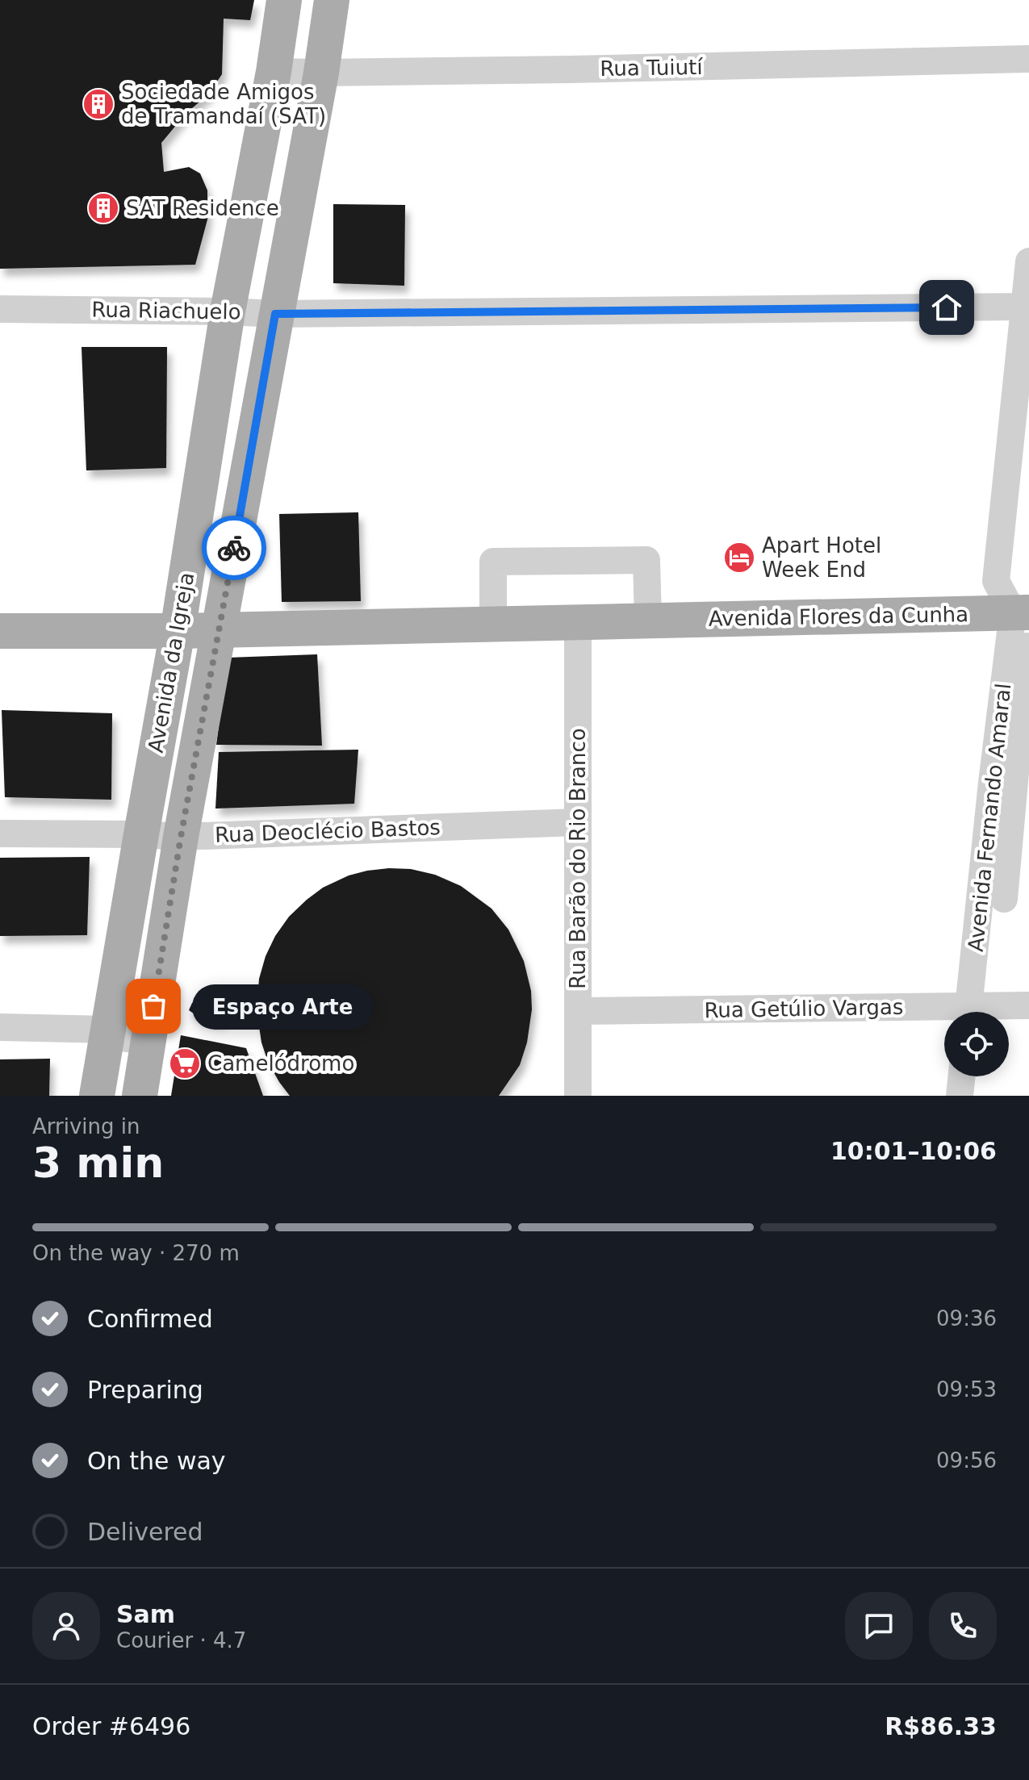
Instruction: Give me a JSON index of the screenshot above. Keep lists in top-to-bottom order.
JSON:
{
  "streets": {
    "main road": ["Avenida Flores da Cunha", "Avenida da Igreja"],
    "street": [
      "Rua Tuiutí",
      "Rua Riachuelo",
      "Avenida Fernando Amaral",
      "Rua Deoclécio Bastos",
      "Rua Barão do Rio Branco",
      "Rua Getúlio Vargas"
    ]
  },
  "crossings": [
    ["Rua Tuiutí", "Avenida da Igreja"],
    ["Rua Riachuelo", "Avenida da Igreja"],
    ["Avenida Flores da Cunha", "Avenida da Igreja"],
    ["Avenida Flores da Cunha", "Avenida Fernando Amaral"],
    ["Avenida Flores da Cunha", "Rua Barão do Rio Branco"],
    ["Avenida da Igreja", "Rua Deoclécio Bastos"],
    ["Rua Deoclécio Bastos", "Rua Barão do Rio Branco"],
    ["Rua Barão do Rio Branco", "Rua Getúlio Vargas"]
  ],
  "places": {
    "building": ["Sociedade Amigos de Tramandaí (SAT)", "SAT Residence"],
    "hotel": ["Apart Hotel Week End"],
    "other": ["Espaço Arte"],
    "supermarket": ["Camelódromo"]
  },
  "page": {
    "bubble": "Espaço Arte",
    "heading": ["3 min", "Arriving in", "10:01–10:06"],
    "panel": [
      "Sam",
      "Courier · 4.7",
      "Order #6496",
      "R$86.33"
    ],
    "bar": "On the way · 270 m",
    "list": [
      ["Confirmed", "09:36"],
      ["Preparing", "09:53"],
      ["On the way", "09:56"],
      "Delivered"
    ]
  }
}
